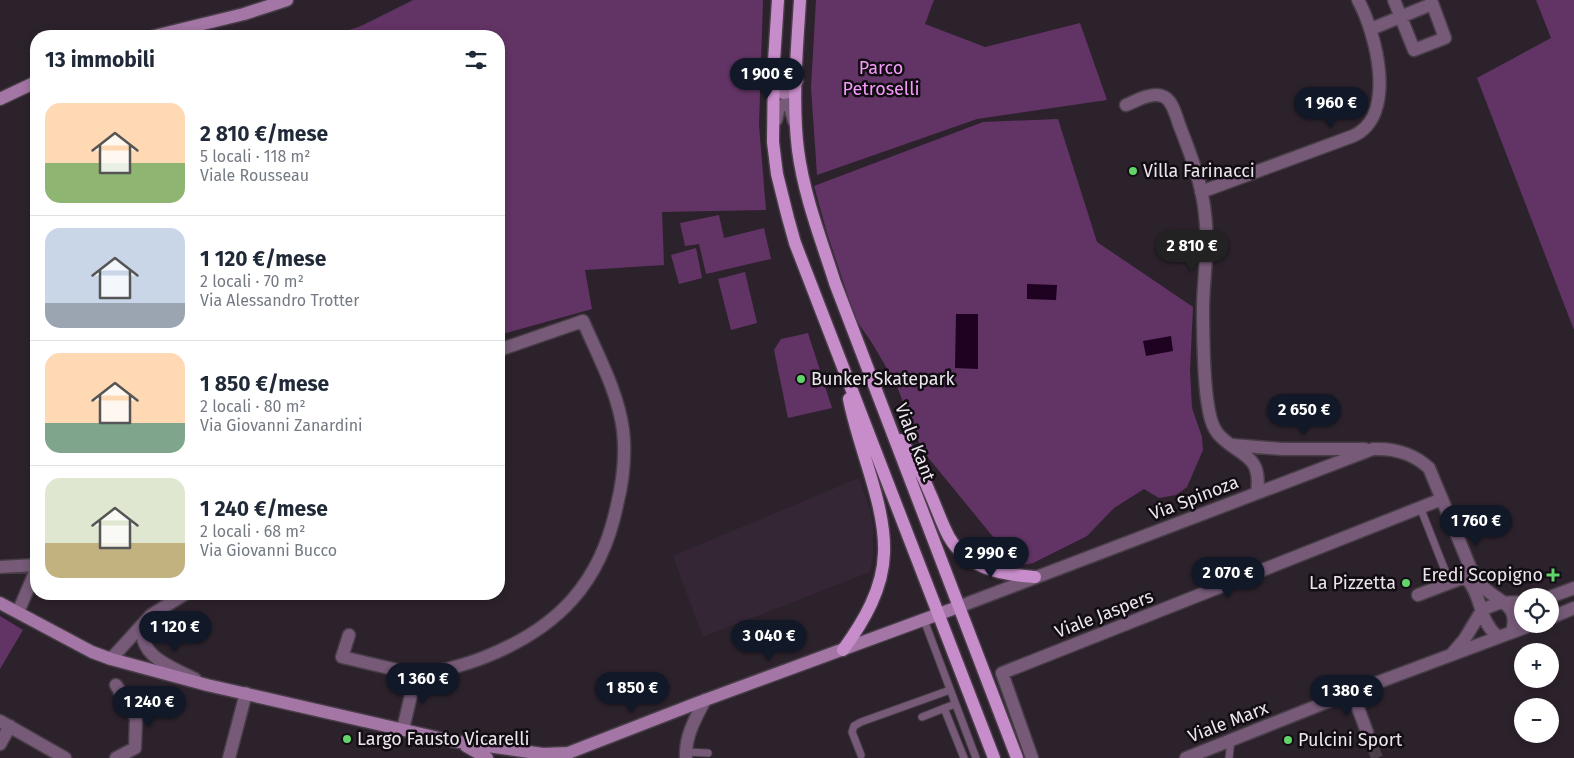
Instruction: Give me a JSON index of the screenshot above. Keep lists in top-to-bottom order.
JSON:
{
  "streets": {
    "main road": ["Viale Kant"],
    "street": ["Via Spinoza", "Viale Jaspers", "Viale Marx"]
  },
  "crossings": [
    ["Viale Kant", "Via Spinoza"],
    ["Via Spinoza", "Viale Jaspers"]
  ],
  "parks": ["Parco Petroselli"],
  "places": {
    "other": [
      "Villa Farinacci",
      "Bunker Skatepark",
      "La Pizzetta",
      "Largo Fausto Vicarelli",
      "Pulcini Sport"
    ],
    "health": ["Eredi Scopigno"]
  },
  "page": {
    "heading": "13 immobili",
    "price": [
      "1 900 €",
      "1 960 €",
      "2 810 €",
      "2 650 €",
      "1 760 €",
      "2 990 €",
      "2 070 €",
      "1 120 €",
      "3 040 €",
      "1 360 €",
      "1 850 €",
      "1 380 €",
      "1 240 €"
    ],
    "list": [
      {
        "name": "2 810 €/mese",
        "note": "5 locali · 118 m² · Viale Rousseau"
      },
      {
        "name": "1 120 €/mese",
        "note": "2 locali · 70 m² · Via Alessandro Trotter"
      },
      {
        "name": "1 850 €/mese",
        "note": "2 locali · 80 m² · Via Giovanni Zanardini"
      },
      {
        "name": "1 240 €/mese",
        "note": "2 locali · 68 m² · Via Giovanni Bucco"
      }
    ],
    "map_buttons": ["+", "−"]
  }
}
